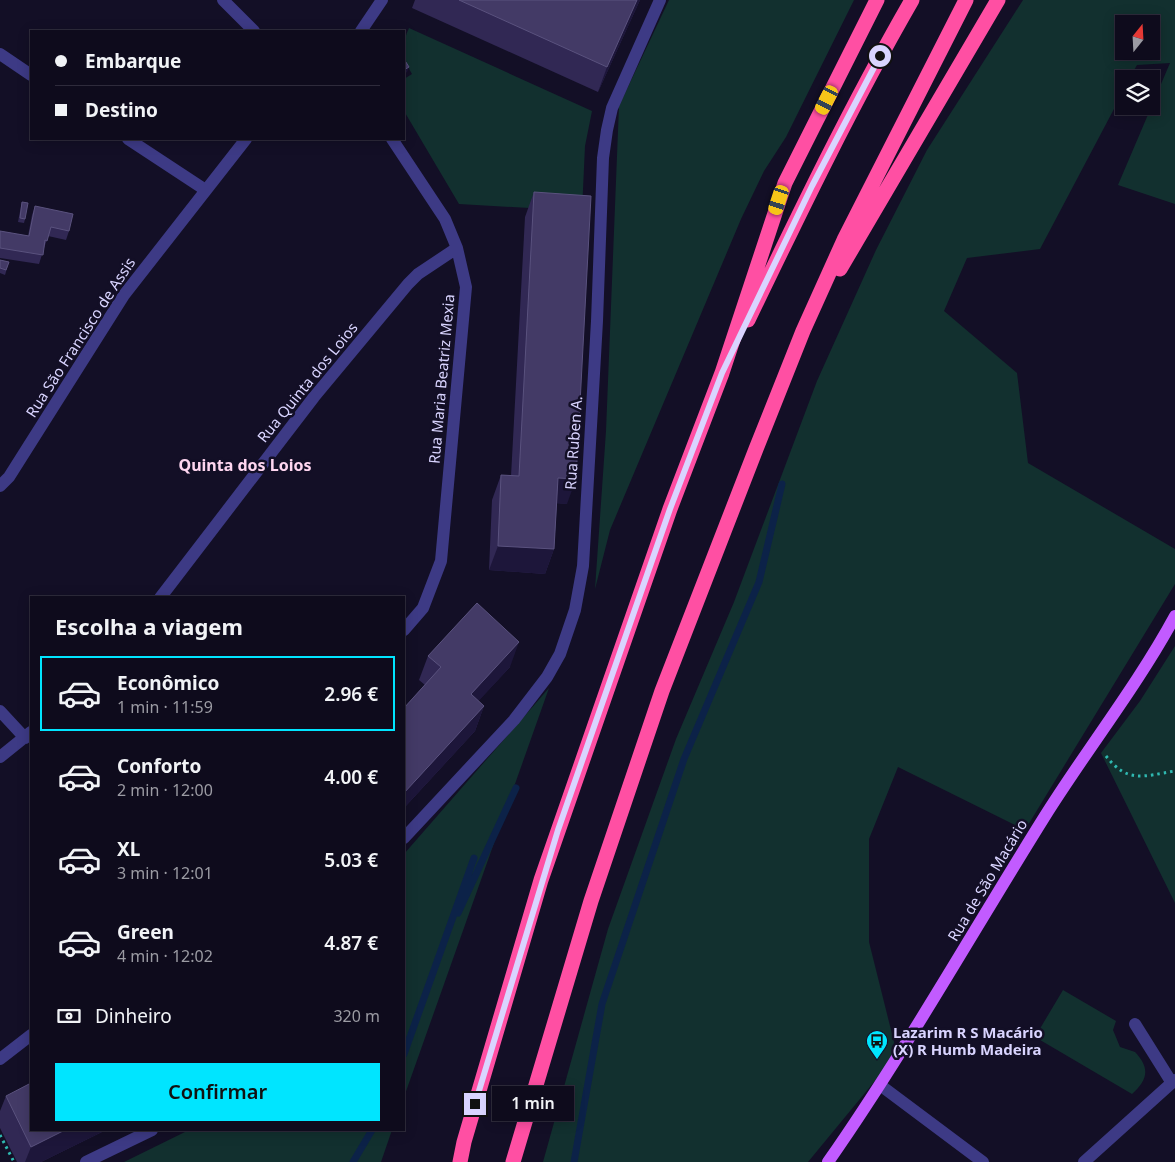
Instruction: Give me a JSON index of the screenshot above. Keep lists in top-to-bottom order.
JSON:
{
  "streets": {
    "main road": ["Rua de São Macário"],
    "street": [
      "Rua São Francisco de Assis",
      "Rua Maria Beatriz Mexia",
      "Rua Quinta dos Loios",
      "Rua Ruben A."
    ]
  },
  "crossings": [
    ["Rua Maria Beatriz Mexia", "Rua Quinta dos Loios"]
  ],
  "districts": ["Quinta dos Loios"],
  "places": {
    "bus stop": ["Lazarim R S Macário (X) R Humb Madeira"]
  },
  "north": "top",
  "page": {
    "banner": ["Embarque", "Destino"],
    "heading": "Escolha a viagem",
    "list": [
      {
        "name": "Econômico",
        "note": "1 min · 11:59",
        "value": "2.96 €"
      },
      {
        "name": "Conforto",
        "note": "2 min · 12:00",
        "value": "4.00 €"
      },
      {
        "name": "XL",
        "note": "3 min · 12:01",
        "value": "5.03 €"
      },
      {
        "name": "Green",
        "note": "4 min · 12:02",
        "value": "4.87 €"
      }
    ],
    "pay": ["Dinheiro", "320 m"],
    "buttons": "Confirmar",
    "bubble": "1 min"
  }
}
